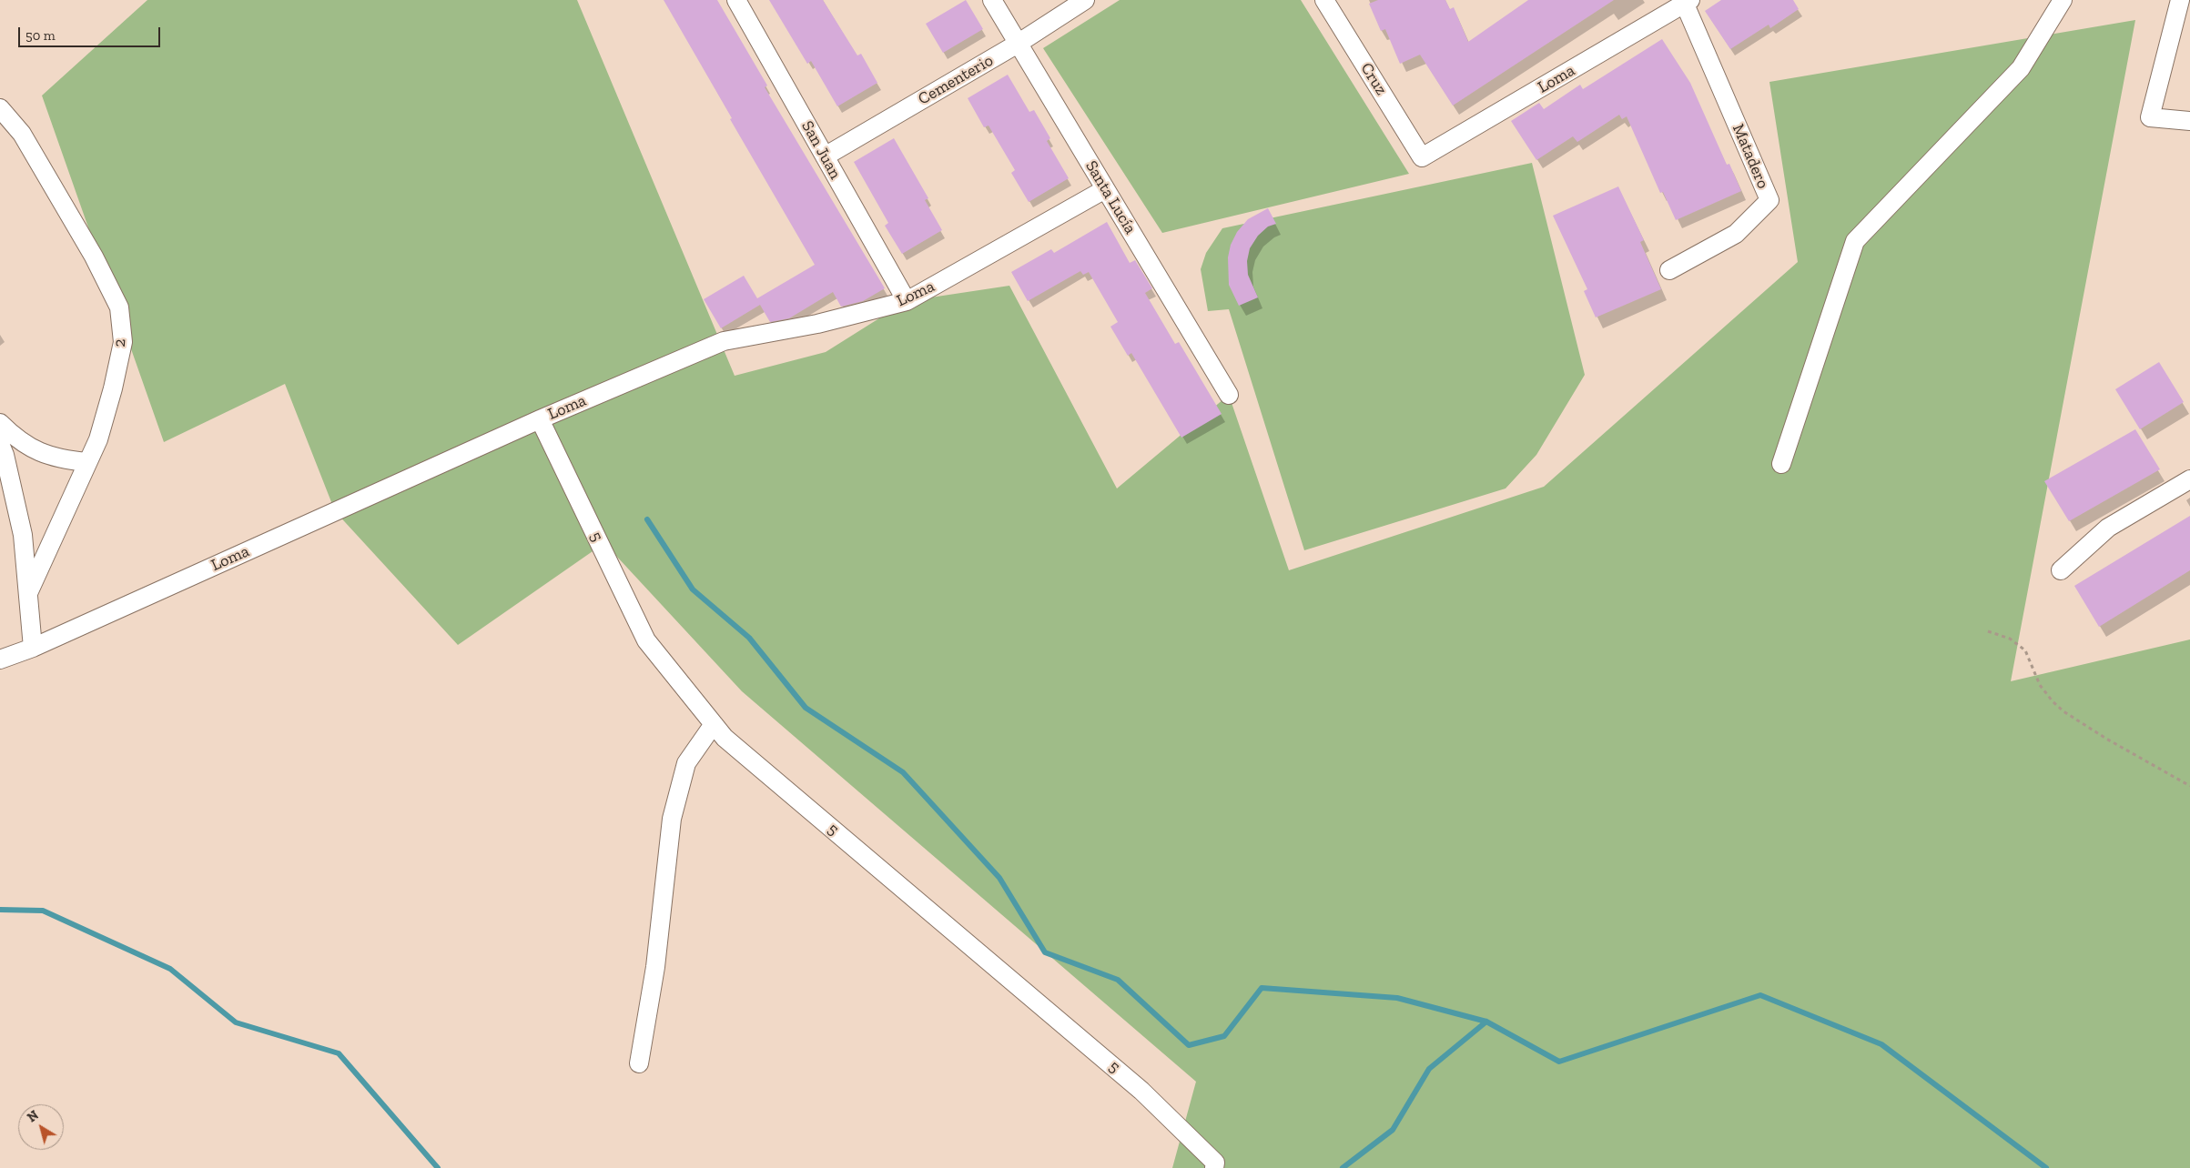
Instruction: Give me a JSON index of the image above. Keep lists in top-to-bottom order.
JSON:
{
  "streets": {
    "street": [
      "Cruz",
      "Loma",
      "Cementerio",
      "San Juan",
      "Matadero",
      "Santa Lucía",
      "2",
      "5"
    ]
  },
  "crossings": [
    ["Cruz", "Loma"],
    ["Loma", "San Juan"],
    ["Loma", "Matadero"],
    ["Loma", "Santa Lucía"],
    ["Loma", "5"],
    ["Cementerio", "San Juan"],
    ["Cementerio", "Santa Lucía"]
  ],
  "scale_bar": "50 m",
  "north": "top left"
}
